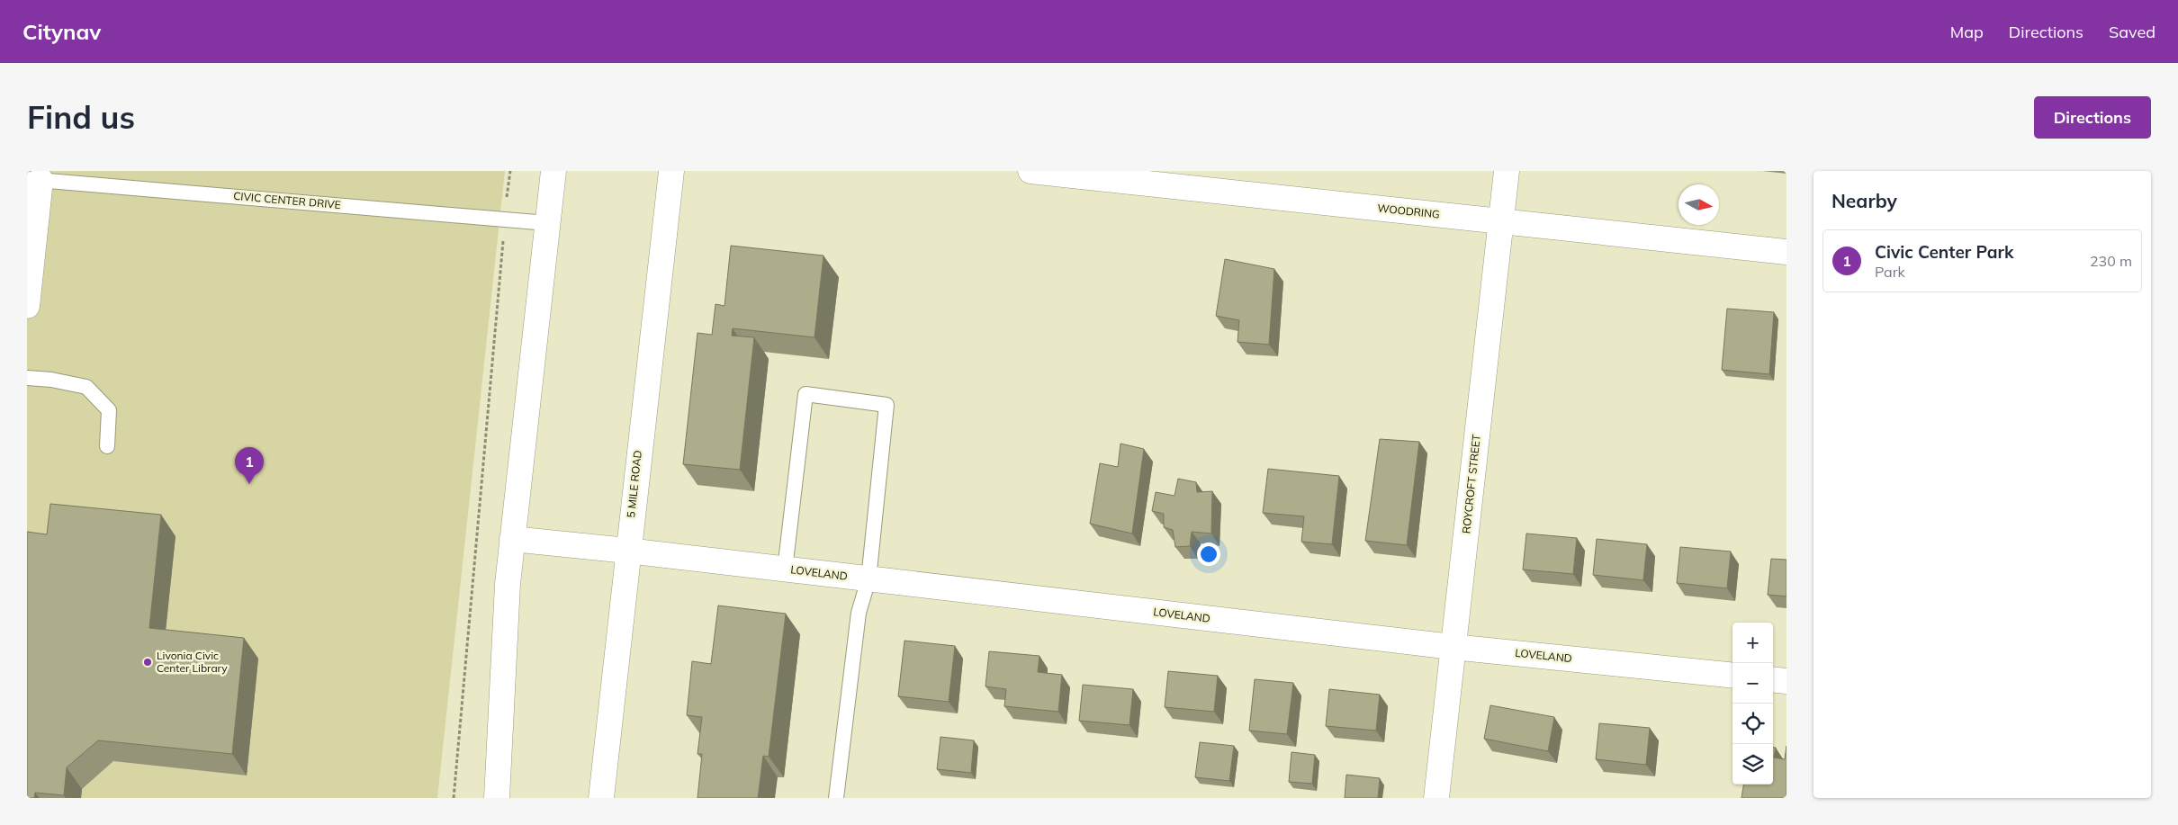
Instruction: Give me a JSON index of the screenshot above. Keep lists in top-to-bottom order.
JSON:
{
  "streets": {
    "street": [
      "WOODRING",
      "5 MILE ROAD",
      "ROYCROFT STREET",
      "LOVELAND"
    ],
    "lane": ["CIVIC CENTER DRIVE"]
  },
  "crossings": [
    ["WOODRING", "ROYCROFT STREET"],
    ["5 MILE ROAD", "LOVELAND"],
    ["ROYCROFT STREET", "LOVELAND"]
  ],
  "places": ["Livonia Civic Center Library"],
  "north": "right",
  "page": {
    "header": "Citynav",
    "nav": ["Map", "Directions", "Saved"],
    "buttons": "Directions",
    "title": "Find us",
    "heading": "Nearby",
    "list": [
      {
        "mark": "1",
        "name": "Civic Center Park",
        "note": "Park",
        "value": "230 m"
      }
    ],
    "pins": "1",
    "map_buttons": ["+", "−"]
  }
}
